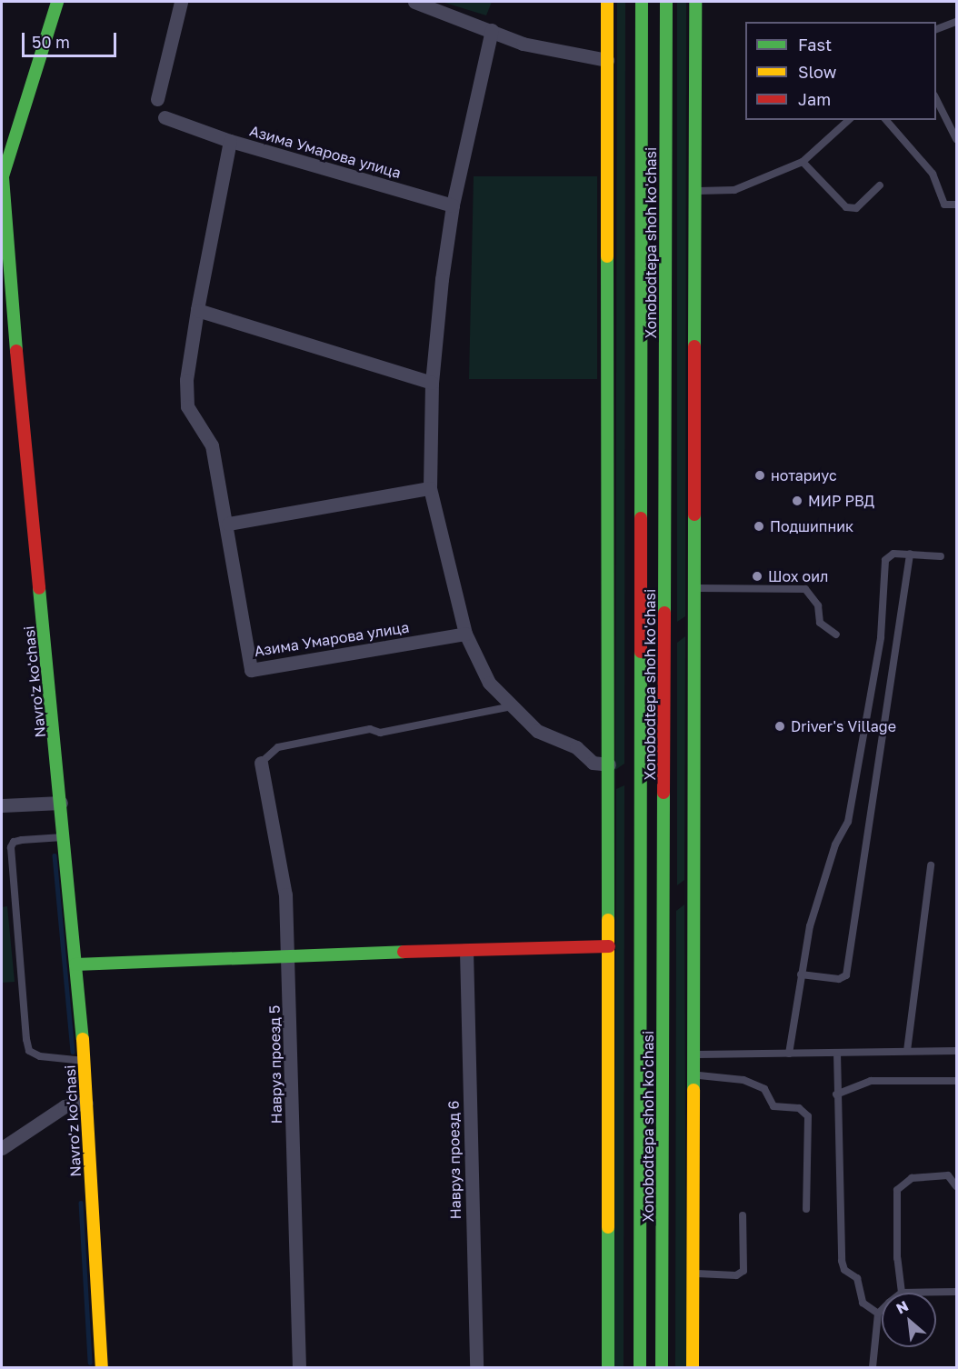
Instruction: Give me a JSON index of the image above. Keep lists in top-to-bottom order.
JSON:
{
  "streets": {
    "main road": ["Xonobodtepa shoh ko'chasi", "Navro'z ko'chasi"],
    "street": ["Азима Умарова улица", "Навруз проезд 5", "Навруз проезд 6"]
  },
  "places": [
    "нотариус",
    "МИР РВД",
    "Подшипник",
    "Шох оил",
    "Driver's Village"
  ],
  "legend": ["Fast", "Slow", "Jam"],
  "scale_bar": "50 m",
  "north": "top left"
}
